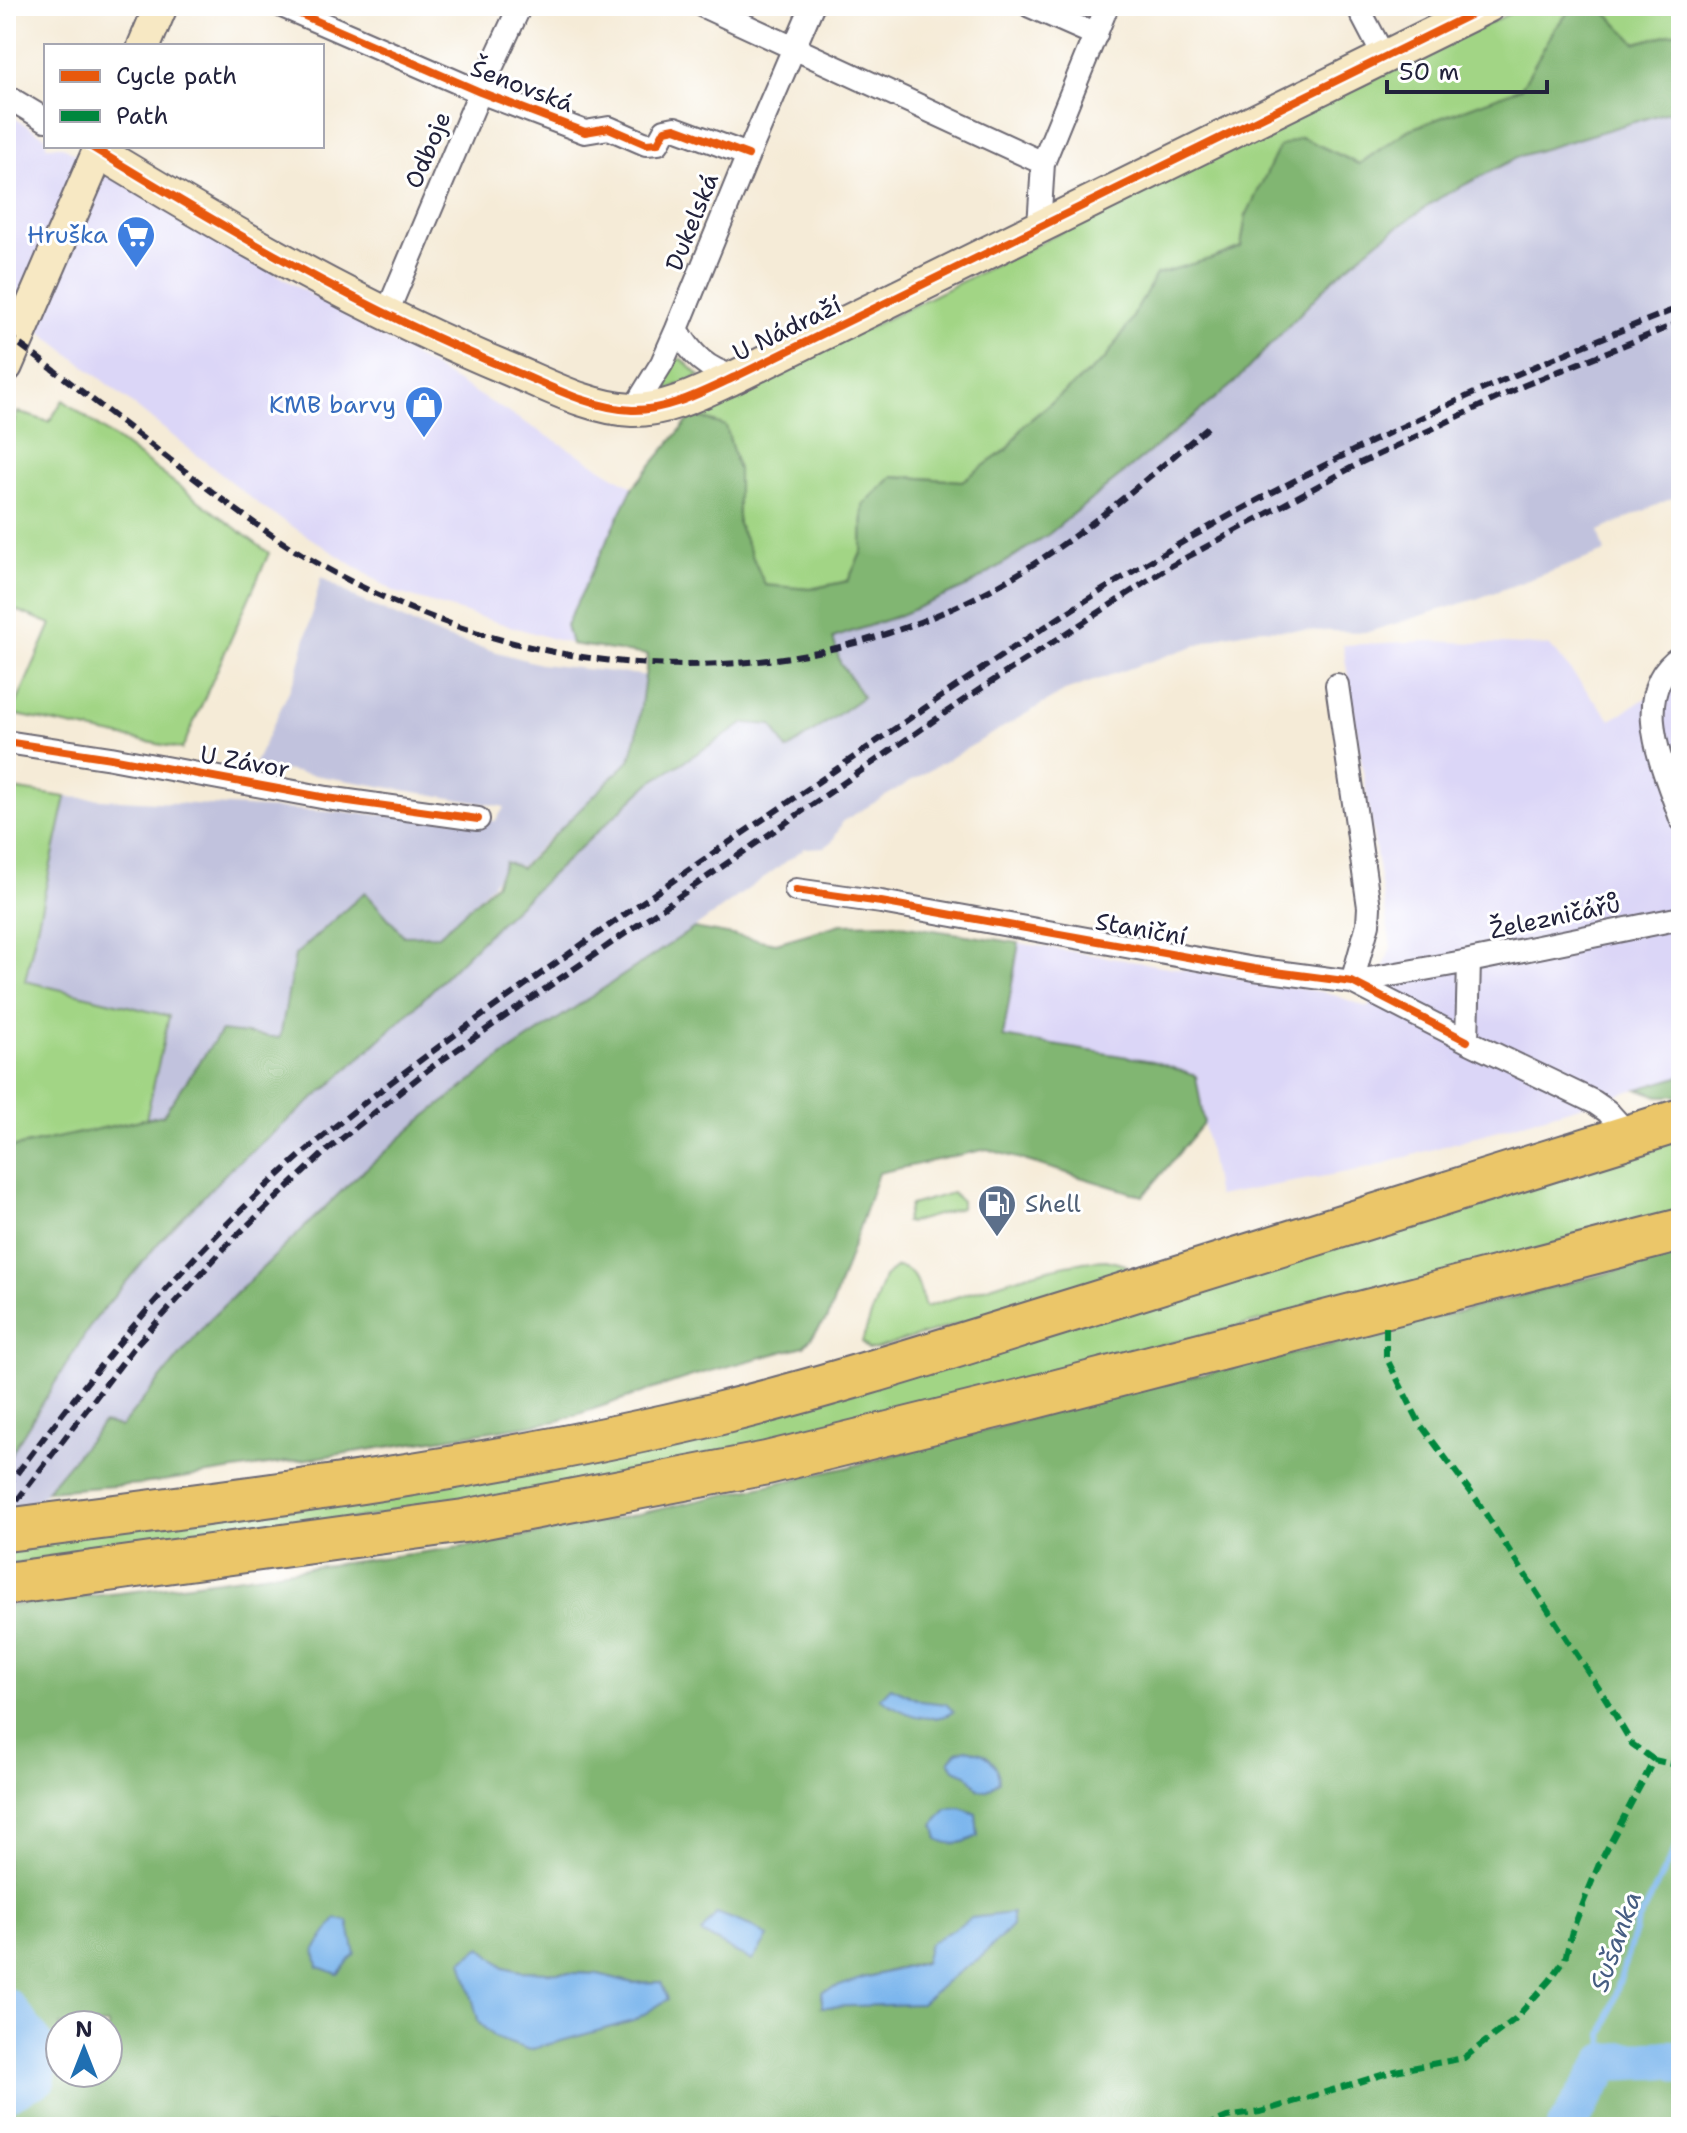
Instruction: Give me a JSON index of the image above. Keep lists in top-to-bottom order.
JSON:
{
  "streets": {
    "street": [
      "Šenovská",
      "Odboje",
      "Dukelská",
      "U Nádraží",
      "U Závor",
      "Železničářů",
      "Staniční"
    ]
  },
  "crossings": [
    ["Šenovská", "Odboje"],
    ["Šenovská", "Dukelská"],
    ["Odboje", "U Nádraží"],
    ["Dukelská", "U Nádraží"],
    ["Železničářů", "Staniční"]
  ],
  "water": ["Sušanka"],
  "places": {
    "supermarket": ["Hruška"],
    "shop": ["KMB barvy"],
    "fuel station": ["Shell"]
  },
  "legend": ["Cycle path", "Path"],
  "scale_bar": "50 m",
  "north": "top"
}
